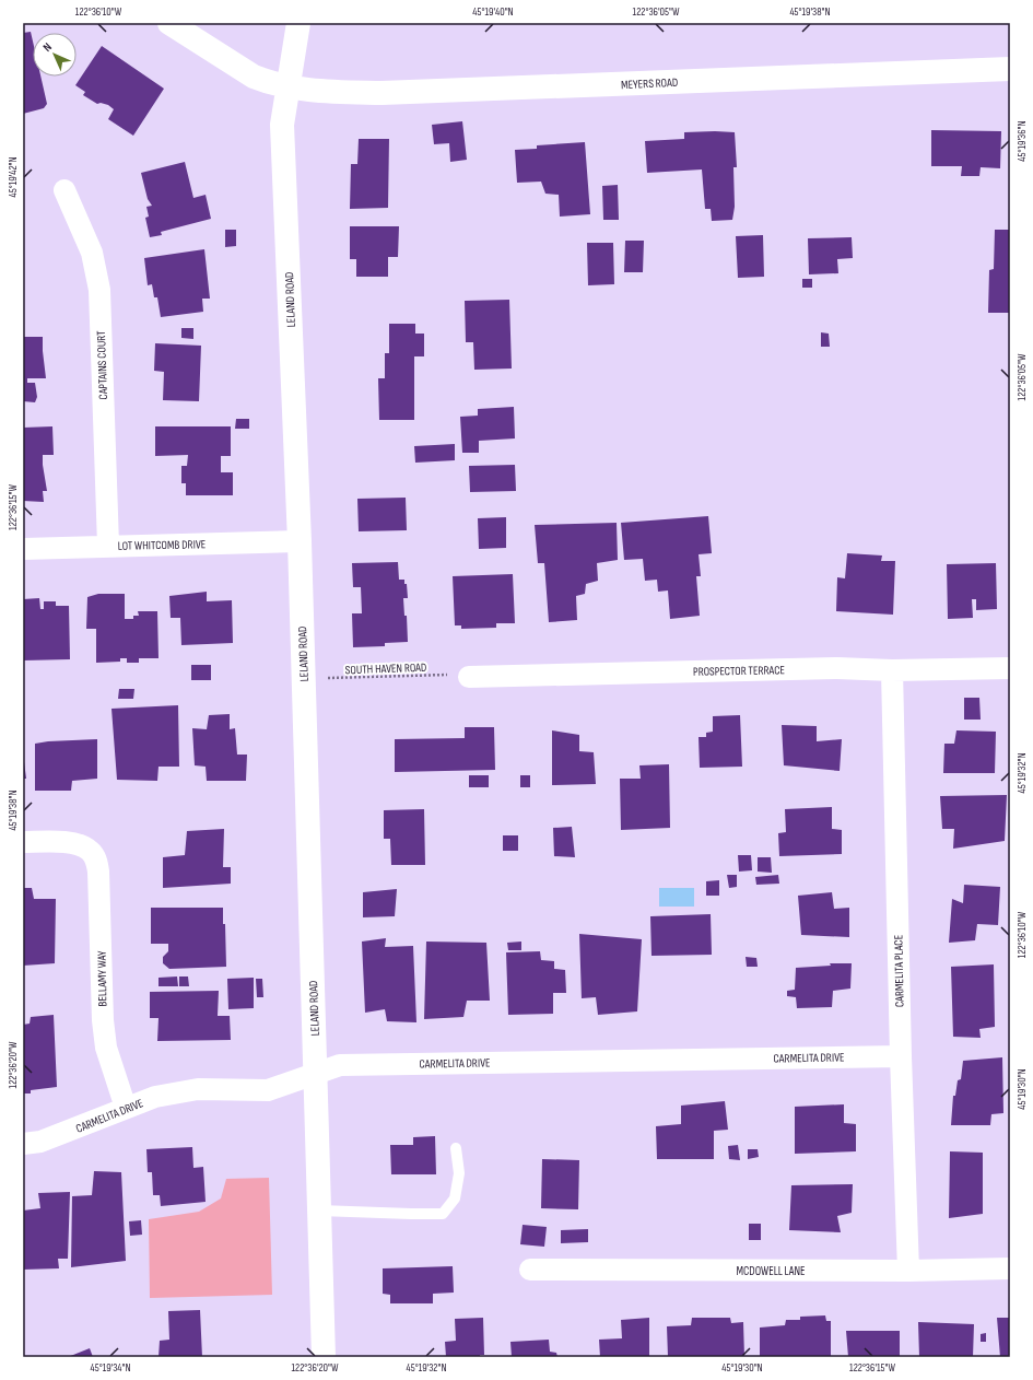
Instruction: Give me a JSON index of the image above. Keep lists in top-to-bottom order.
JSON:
{
  "streets": {
    "street": [
      "MEYERS ROAD",
      "LELAND ROAD",
      "CAPTAINS COURT",
      "LOT WHITCOMB DRIVE",
      "PROSPECTOR TERRACE",
      "CARMELITA PLACE",
      "BELLAMY WAY",
      "CARMELITA DRIVE",
      "MCDOWELL LANE"
    ],
    "path": ["SOUTH HAVEN ROAD"]
  },
  "crossings": [
    ["MEYERS ROAD", "LELAND ROAD"],
    ["LELAND ROAD", "LOT WHITCOMB DRIVE"],
    ["LELAND ROAD", "SOUTH HAVEN ROAD"],
    ["LELAND ROAD", "CARMELITA DRIVE"],
    ["CAPTAINS COURT", "LOT WHITCOMB DRIVE"],
    ["SOUTH HAVEN ROAD", "PROSPECTOR TERRACE"],
    ["PROSPECTOR TERRACE", "CARMELITA PLACE"],
    ["CARMELITA PLACE", "CARMELITA DRIVE"],
    ["CARMELITA PLACE", "MCDOWELL LANE"],
    ["BELLAMY WAY", "CARMELITA DRIVE"]
  ],
  "north": "top left",
  "coordinates": [
    "122°36'10\"W",
    "45°19'40\"N",
    "122°36'05\"W",
    "45°19'38\"N",
    "45°19'36\"N",
    "45°19'42\"N",
    "122°36'15\"W",
    "45°19'32\"N",
    "122°36'20\"W",
    "45°19'30\"N",
    "45°19'34\"N"
  ]
}
